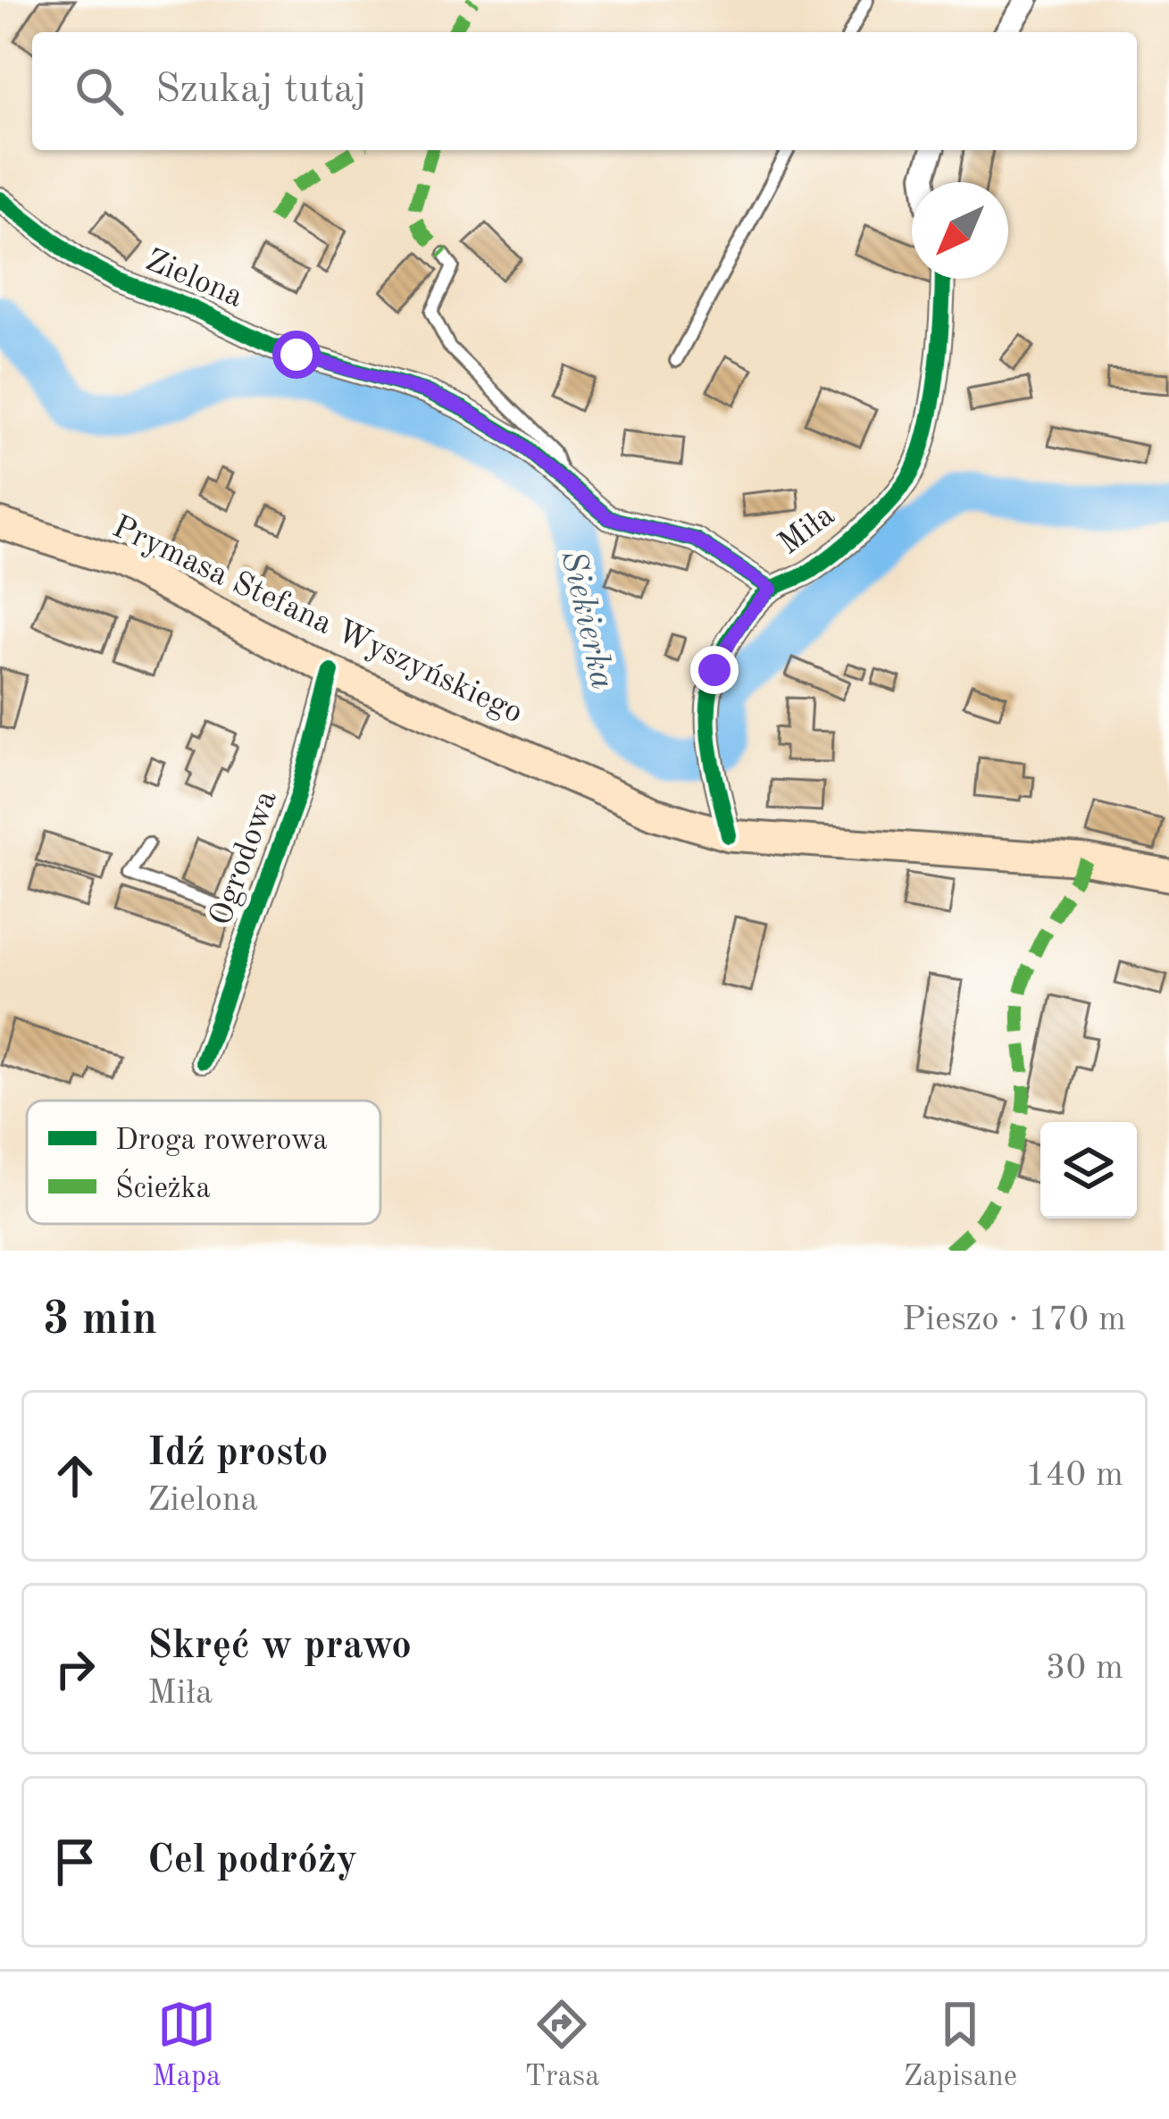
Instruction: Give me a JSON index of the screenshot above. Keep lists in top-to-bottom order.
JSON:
{
  "streets": {
    "main road": ["Prymasa Stefana Wyszyńskiego"],
    "street": ["Zielona", "Miła", "Ogrodowa"]
  },
  "crossings": [
    ["Zielona", "Miła"],
    ["Miła", "Prymasa Stefana Wyszyńskiego"],
    ["Prymasa Stefana Wyszyńskiego", "Ogrodowa"]
  ],
  "water": ["Siekierka"],
  "legend": ["Droga rowerowa", "Ścieżka"],
  "north": "bottom left",
  "page": {
    "search": "Szukaj tutaj",
    "heading": ["3 min", "Pieszo · 170 m"],
    "list": [
      ["Idź prosto", "Zielona", "140 m"],
      ["Skręć w prawo", "Miła", "30 m"],
      "Cel podróży"
    ],
    "nav": ["Mapa", "Trasa", "Zapisane"]
  }
}
